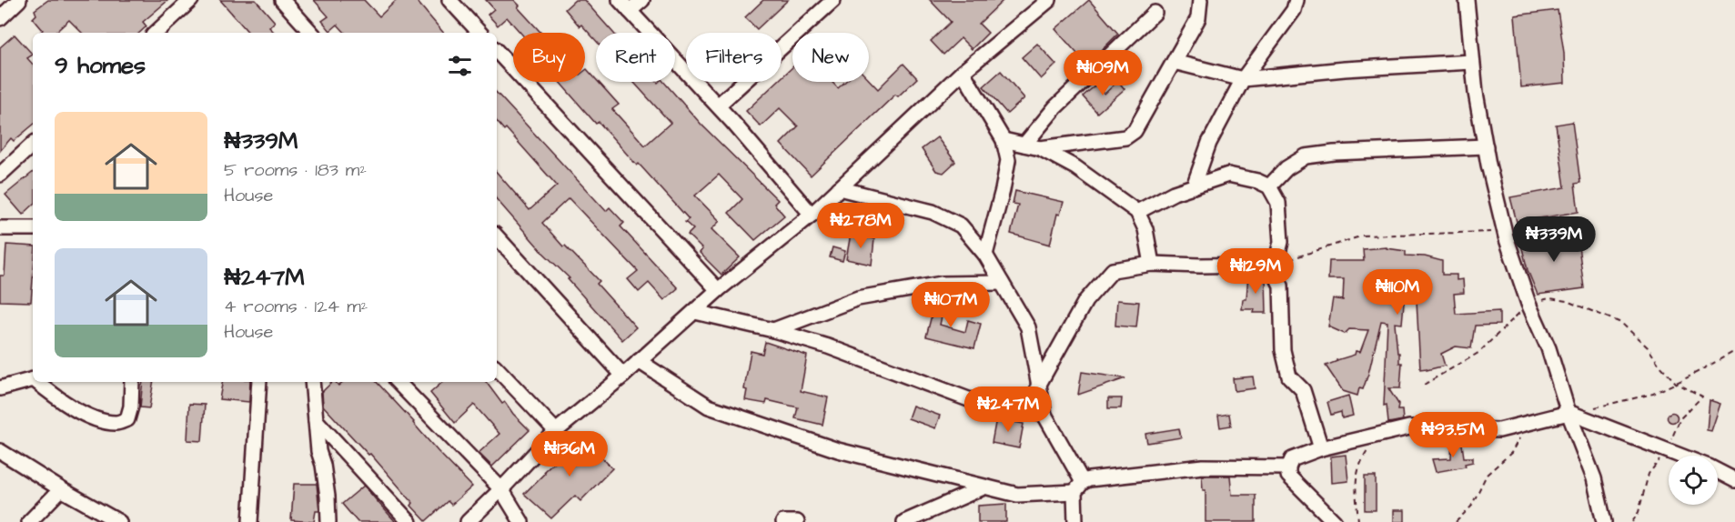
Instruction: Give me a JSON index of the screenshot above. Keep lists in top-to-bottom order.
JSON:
{
  "page": {
    "chip": [
      "Buy",
      "Rent",
      "Filters",
      "New"
    ],
    "heading": "9 homes",
    "price": [
      "₦109M",
      "₦278M",
      "₦339M",
      "₦129M",
      "₦110M",
      "₦107M",
      "₦247M",
      "₦93.5M",
      "₦136M"
    ],
    "list": [
      {
        "name": "₦339M",
        "note": "5 rooms · 183 m² · House"
      },
      {
        "name": "₦247M",
        "note": "4 rooms · 124 m² · House"
      }
    ]
  }
}
